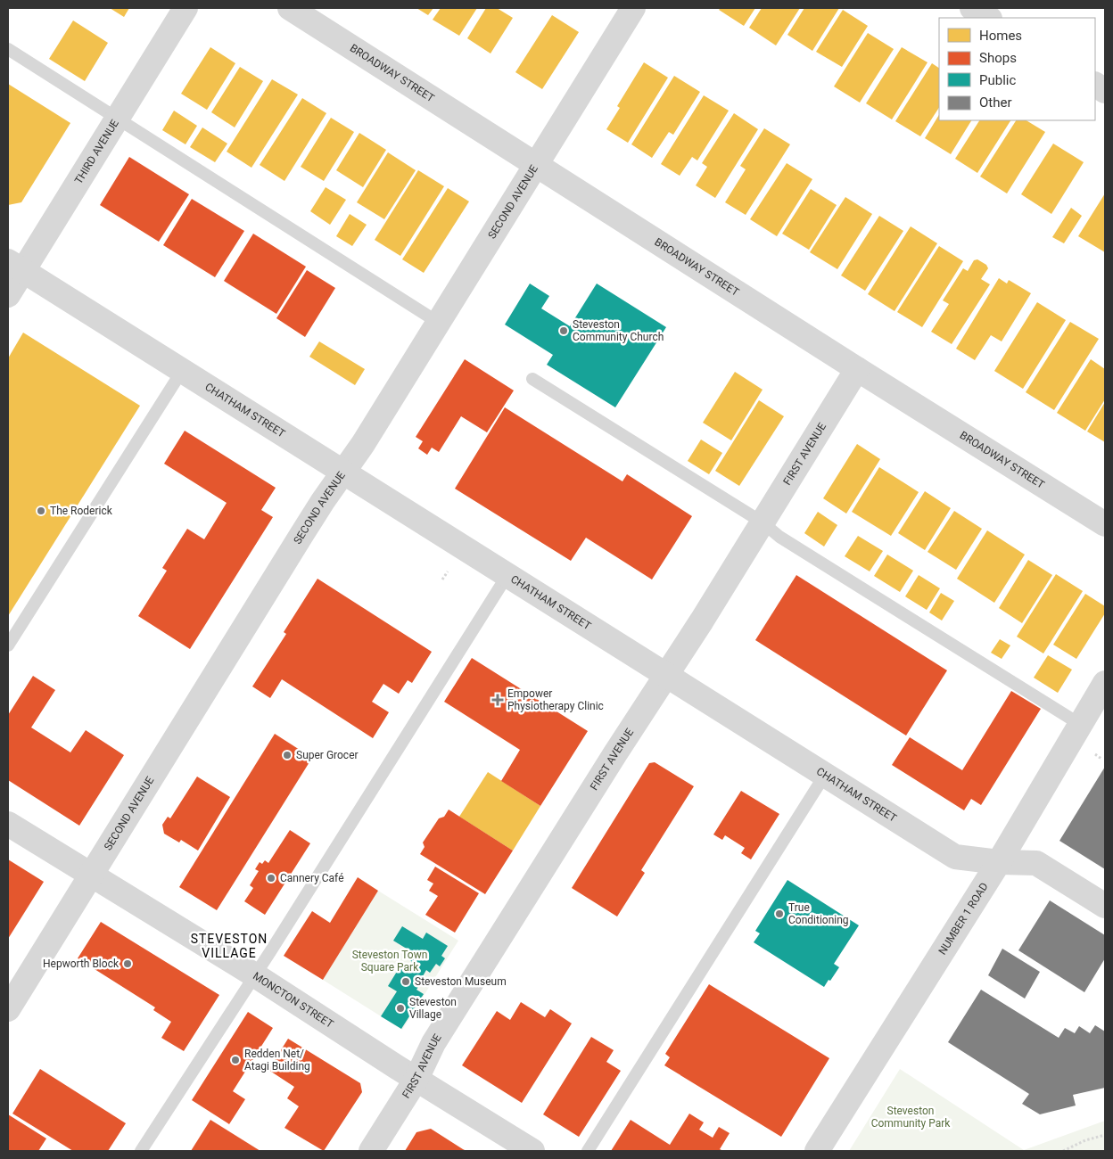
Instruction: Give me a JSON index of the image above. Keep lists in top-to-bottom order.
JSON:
{
  "streets": {
    "street": [
      "BROADWAY STREET",
      "THIRD AVENUE",
      "SECOND AVENUE",
      "CHATHAM STREET",
      "FIRST AVENUE",
      "NUMBER 1 ROAD",
      "MONCTON STREET"
    ]
  },
  "crossings": [
    ["BROADWAY STREET", "SECOND AVENUE"],
    ["BROADWAY STREET", "FIRST AVENUE"],
    ["THIRD AVENUE", "CHATHAM STREET"],
    ["SECOND AVENUE", "CHATHAM STREET"],
    ["SECOND AVENUE", "MONCTON STREET"],
    ["CHATHAM STREET", "FIRST AVENUE"],
    ["CHATHAM STREET", "NUMBER 1 ROAD"],
    ["FIRST AVENUE", "MONCTON STREET"]
  ],
  "districts": ["STEVESTON VILLAGE"],
  "parks": ["Steveston Town Square Park", "Steveston Community Park"],
  "places": {
    "other": [
      "Steveston Community Church",
      "The Roderick",
      "Super Grocer",
      "Cannery Café",
      "True Conditioning",
      "Hepworth Block",
      "Steveston Museum",
      "Steveston Village",
      "Redden Net/ Atagi Building"
    ],
    "health": ["Empower Physiotherapy Clinic"]
  },
  "legend": [
    "Homes",
    "Shops",
    "Public",
    "Other"
  ]
}
